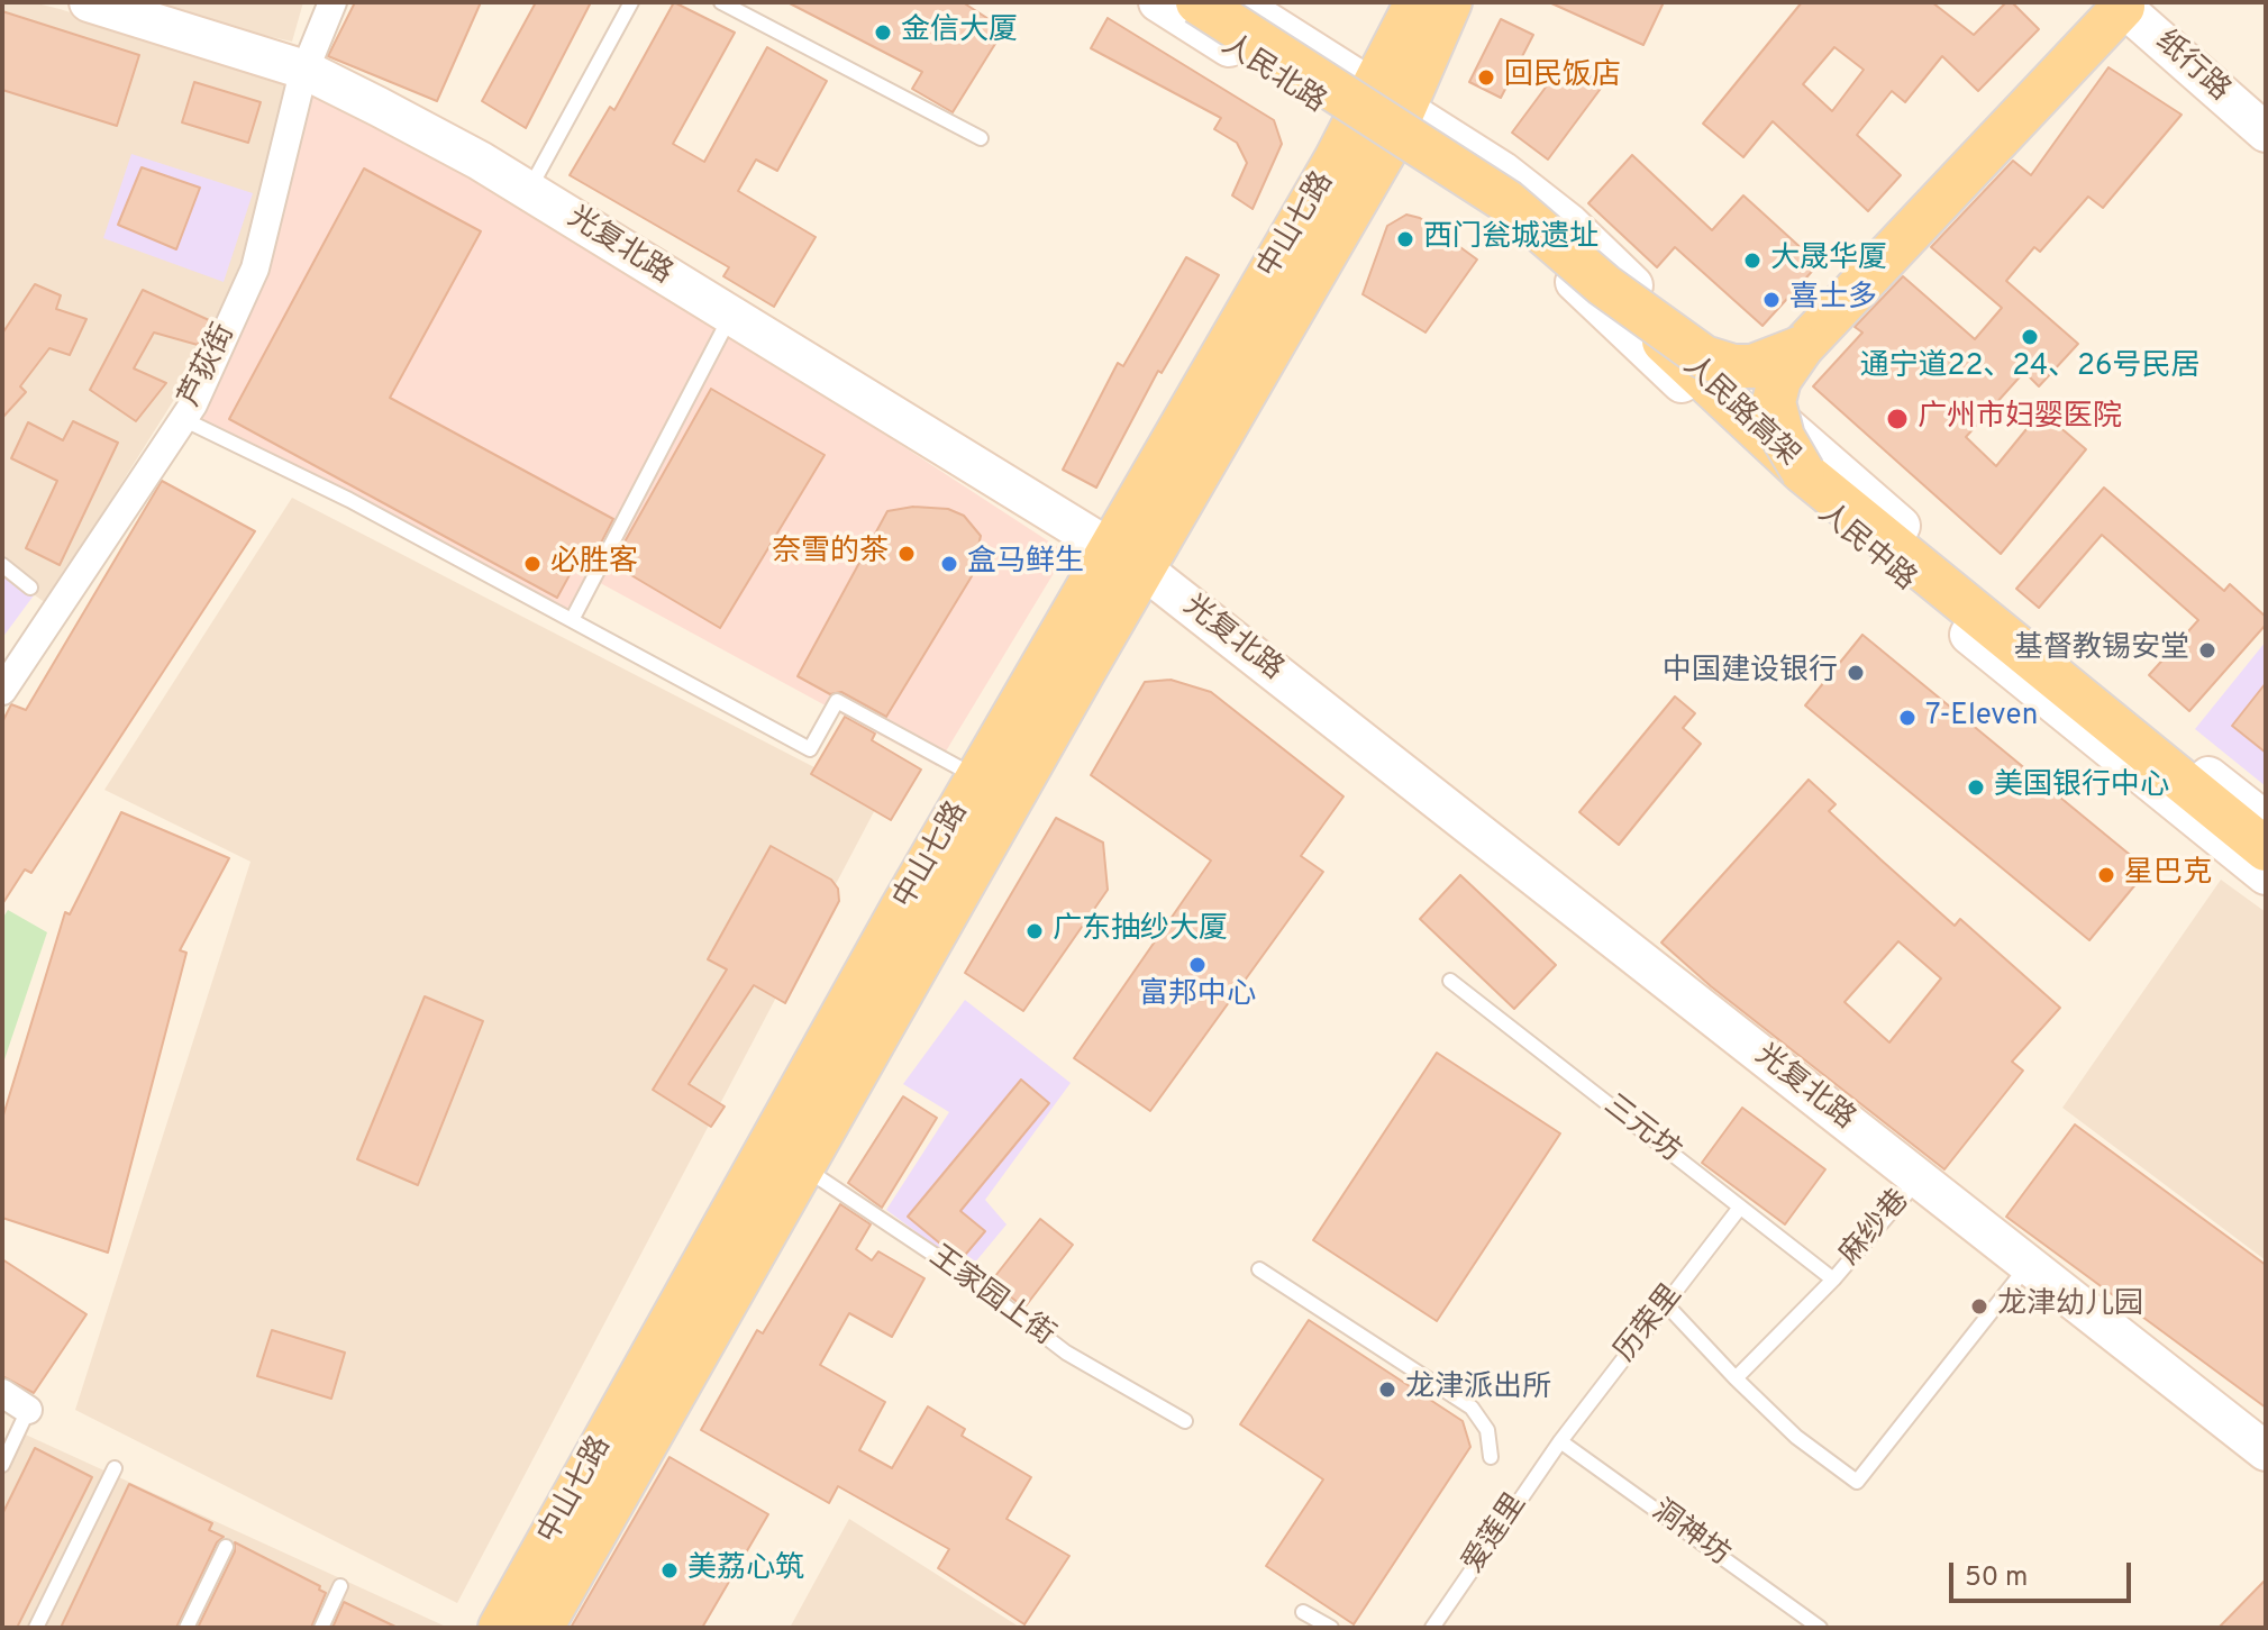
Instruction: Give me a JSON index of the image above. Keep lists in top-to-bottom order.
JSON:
{
  "streets": {
    "main road": ["中山七路", "人民路高架"],
    "street": [
      "纸行路",
      "人民北路",
      "光复北路",
      "芦荻街",
      "人民中路"
    ],
    "lane": [
      "三元坊",
      "麻纱巷",
      "王家园上街",
      "历荣里",
      "爱莲里",
      "洞神坊"
    ]
  },
  "crossings": [
    ["人民北路", "中山七路"],
    ["人民北路", "人民中路"],
    ["中山七路", "光复北路"],
    ["中山七路", "人民中路"],
    ["中山七路", "王家园上街"],
    ["光复北路", "芦荻街"],
    ["光复北路", "麻纱巷"],
    ["三元坊", "麻纱巷"],
    ["三元坊", "历荣里"],
    ["历荣里", "爱莲里"],
    ["历荣里", "洞神坊"],
    ["爱莲里", "洞神坊"]
  ],
  "places": [
    "金信大厦",
    "回民饭店",
    "西门瓮城遗址",
    "大晟华厦",
    "喜士多",
    "通宁道22、24、26号民居",
    "广州市妇婴医院",
    "奈雪的茶",
    "必胜客",
    "盒马鲜生",
    "基督教锡安堂",
    "中国建设银行",
    "7-Eleven",
    "美国银行中心",
    "星巴克",
    "广东抽纱大厦",
    "富邦中心",
    "龙津幼儿园",
    "龙津派出所",
    "美荔心筑"
  ],
  "scale_bar": "50 m"
}
